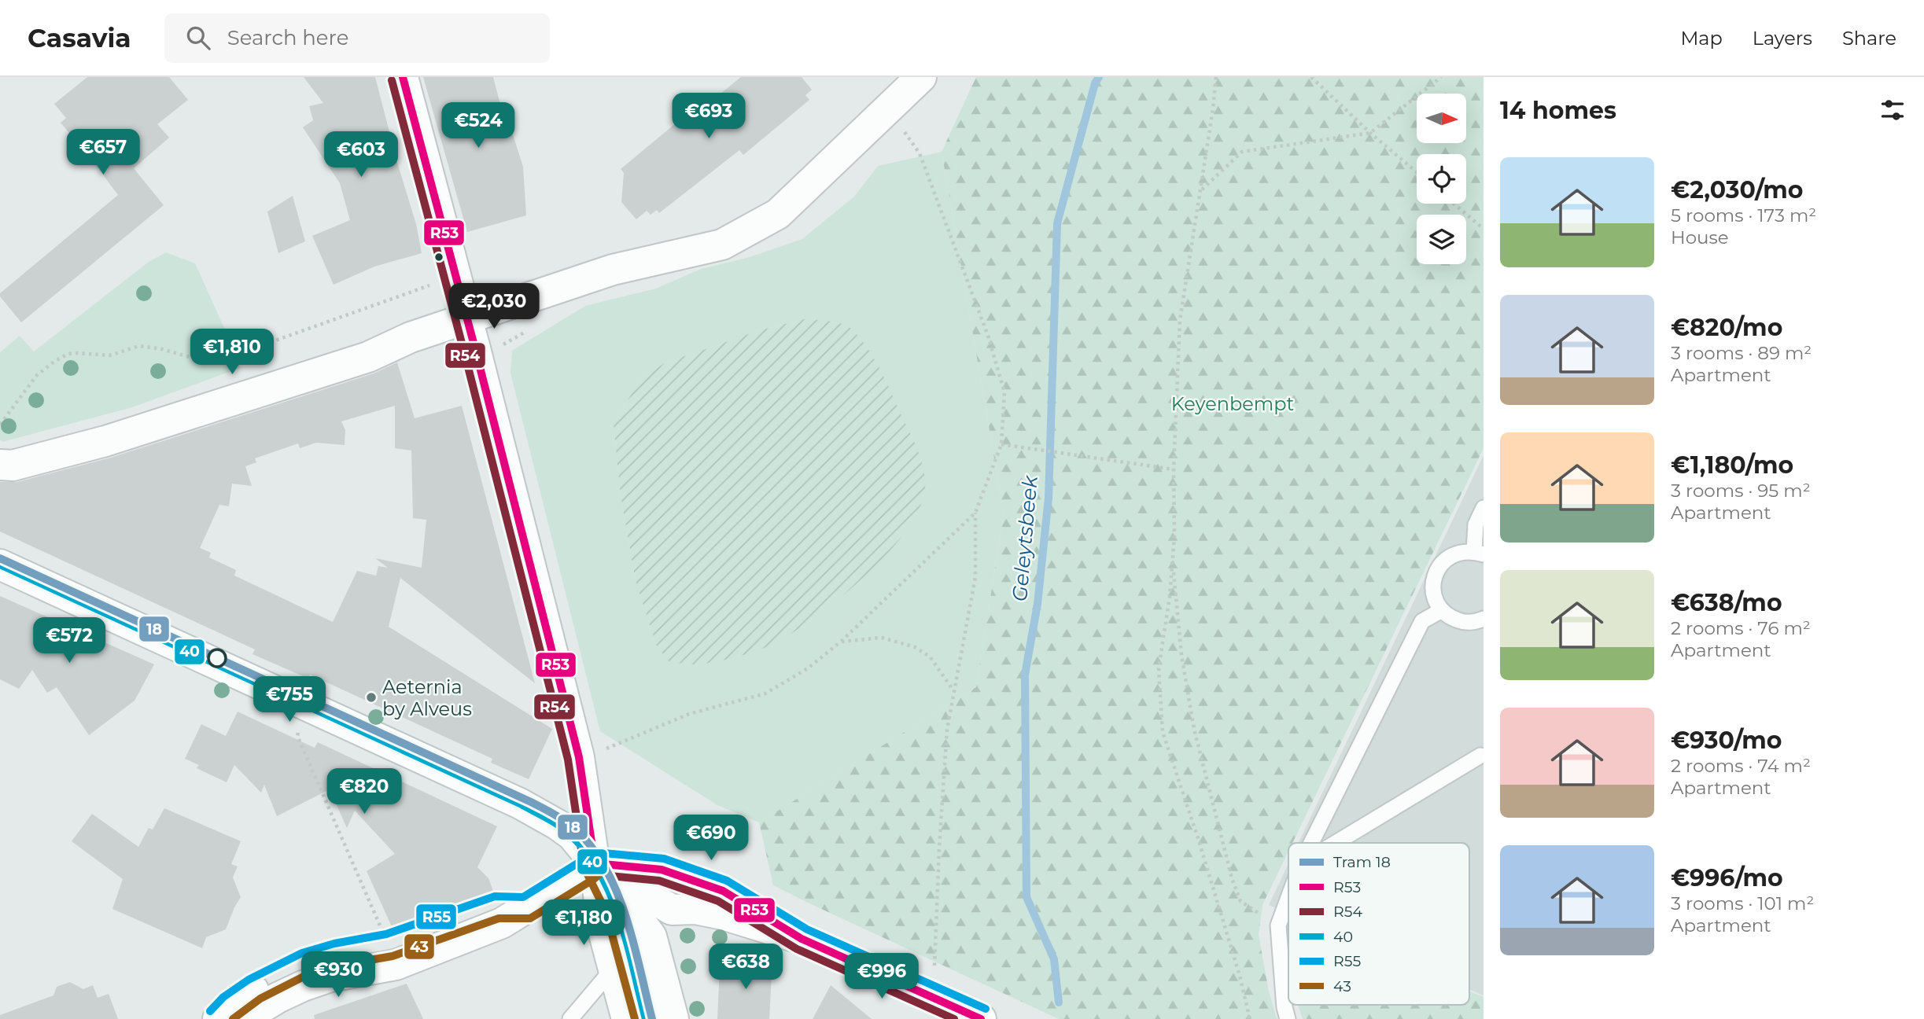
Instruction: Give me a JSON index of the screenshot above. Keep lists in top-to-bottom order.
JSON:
{
  "water": ["Geleytsbeek"],
  "parks": ["Keyenbempt"],
  "places": ["Aeternia by Alveus"],
  "lines": [
    "transit line R53",
    "transit line R54",
    "tram line 18",
    "transit line 40",
    "transit line R55",
    "transit line 43"
  ],
  "legend": [
    "Tram 18",
    "R53",
    "R54",
    "40",
    "R55",
    "43"
  ],
  "north": "right",
  "page": {
    "header": "Casavia",
    "search": "Search here",
    "nav": ["Map", "Layers", "Share"],
    "heading": "14 homes",
    "price": [
      "€693",
      "€524",
      "€657",
      "€603",
      "€2,030",
      "€1,810",
      "€572",
      "€755",
      "€820",
      "€690",
      "€1,180",
      "€638",
      "€930",
      "€996"
    ],
    "list": [
      {
        "name": "€2,030/mo",
        "note": "5 rooms · 173 m² · House"
      },
      {
        "name": "€820/mo",
        "note": "3 rooms · 89 m² · Apartment"
      },
      {
        "name": "€1,180/mo",
        "note": "3 rooms · 95 m² · Apartment"
      },
      {
        "name": "€638/mo",
        "note": "2 rooms · 76 m² · Apartment"
      },
      {
        "name": "€930/mo",
        "note": "2 rooms · 74 m² · Apartment"
      },
      {
        "name": "€996/mo",
        "note": "3 rooms · 101 m² · Apartment"
      }
    ]
  }
}
